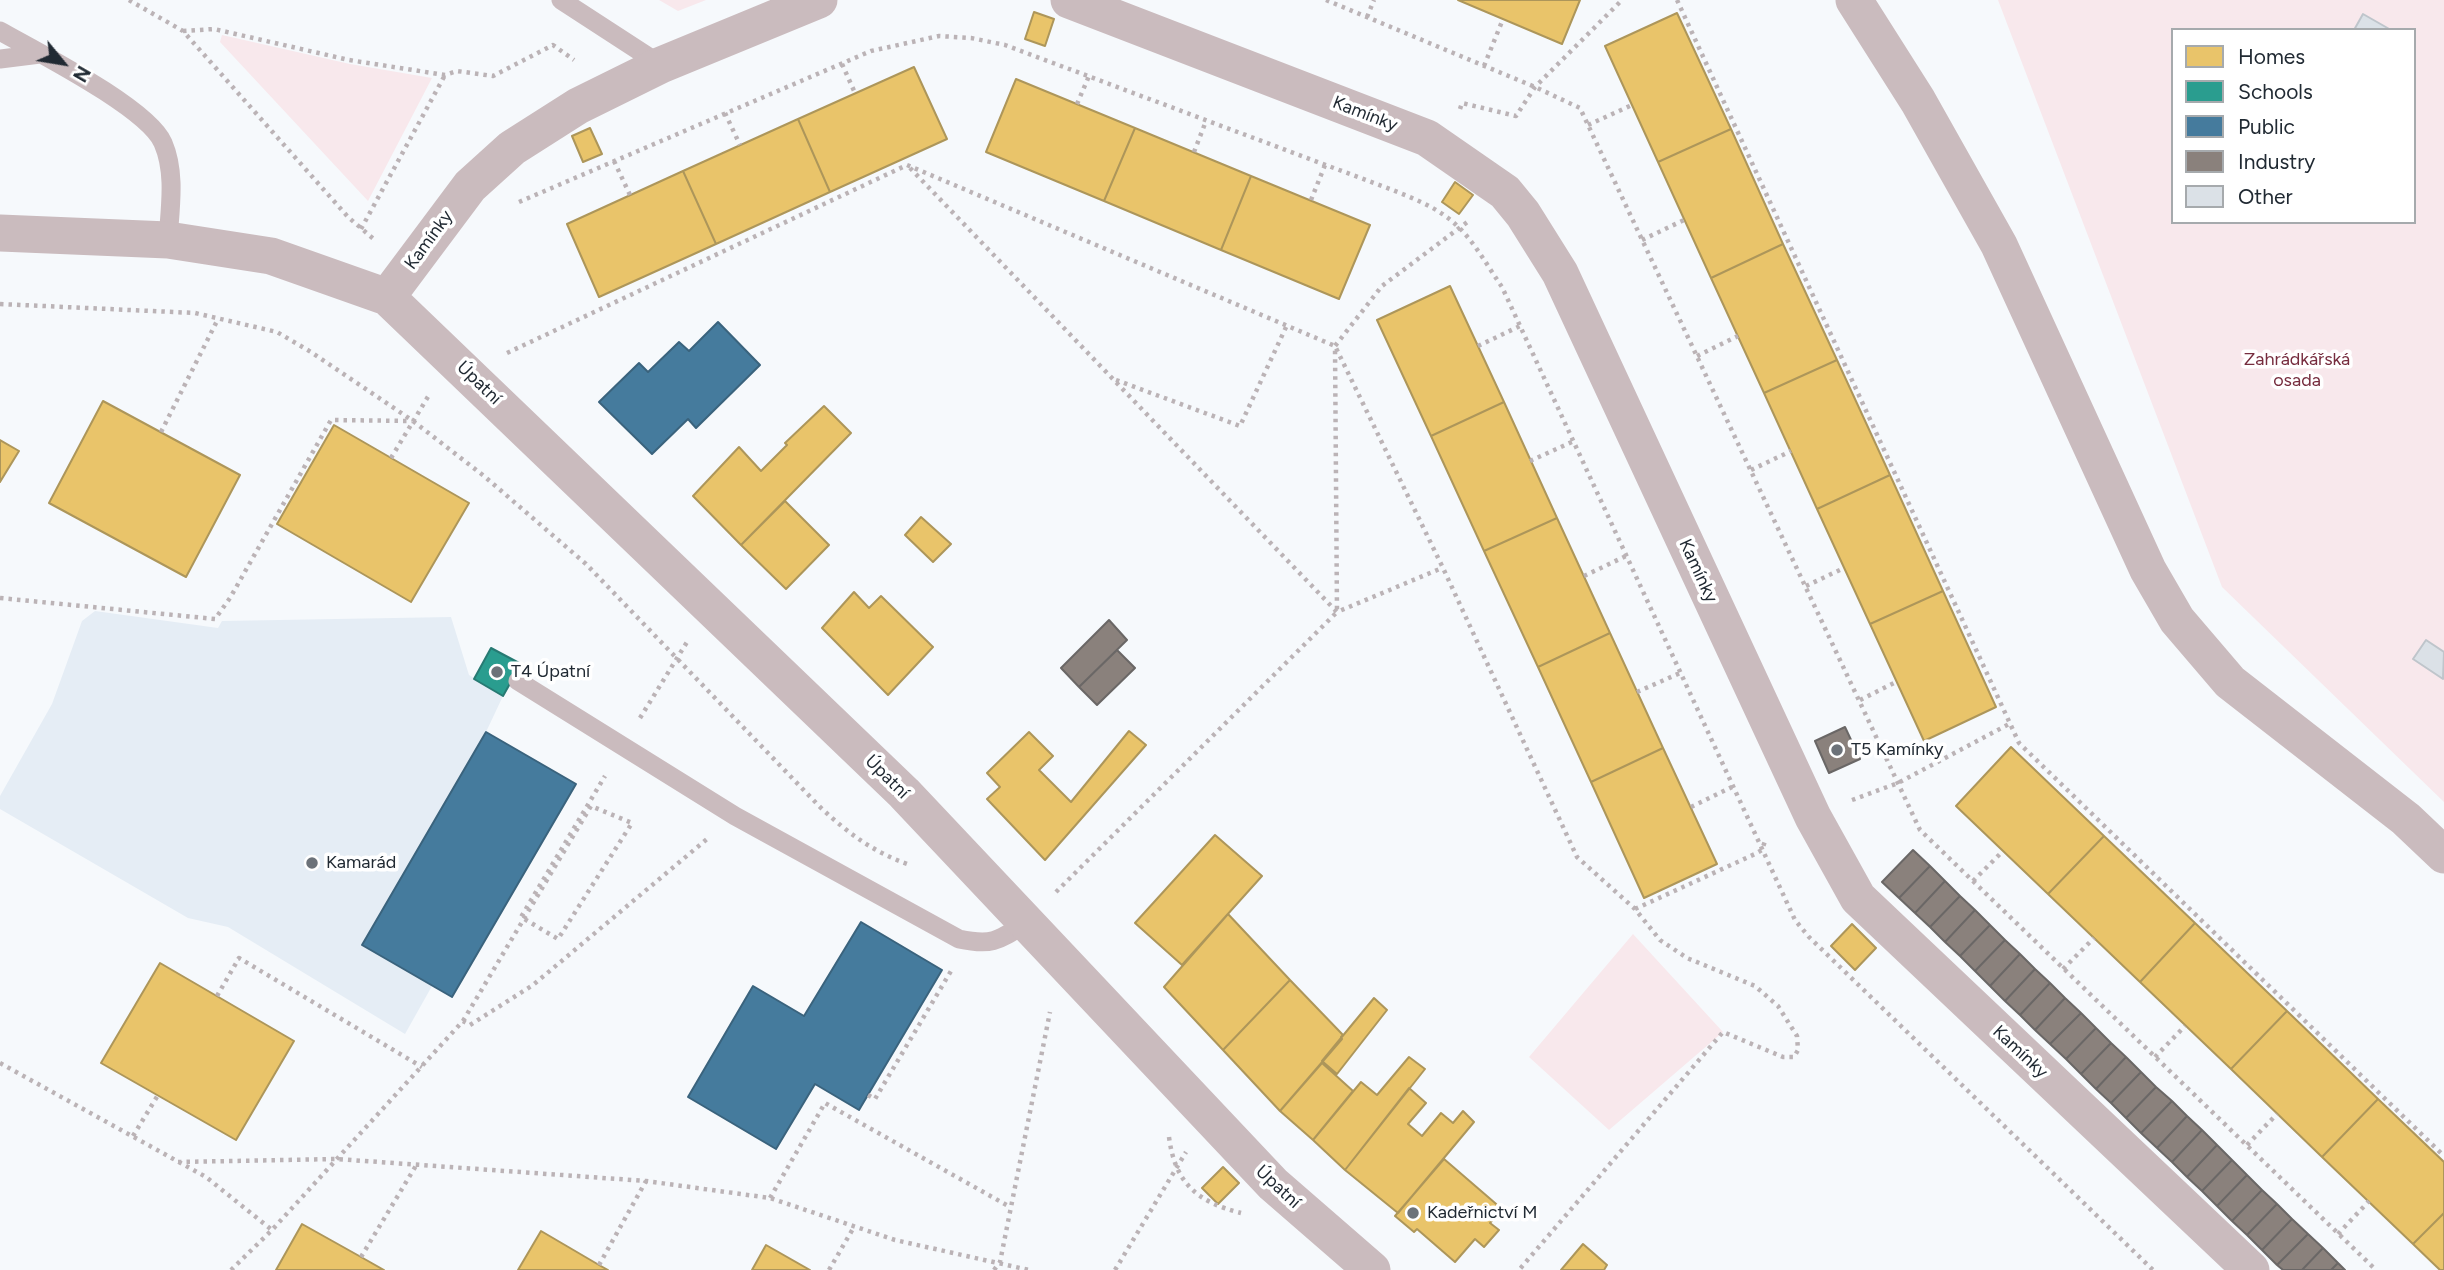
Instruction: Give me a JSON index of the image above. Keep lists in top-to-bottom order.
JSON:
{
  "streets": {
    "street": ["Kamínky", "Úpatní"]
  },
  "crossings": [
    ["Kamínky", "Úpatní"]
  ],
  "parks": ["Zahrádkářská osada"],
  "places": [
    "T4 Úpatní",
    "T5 Kamínky",
    "Kamarád",
    "Kadeřnictví M"
  ],
  "legend": [
    "Homes",
    "Schools",
    "Public",
    "Industry",
    "Other"
  ],
  "north": "bottom right"
}
